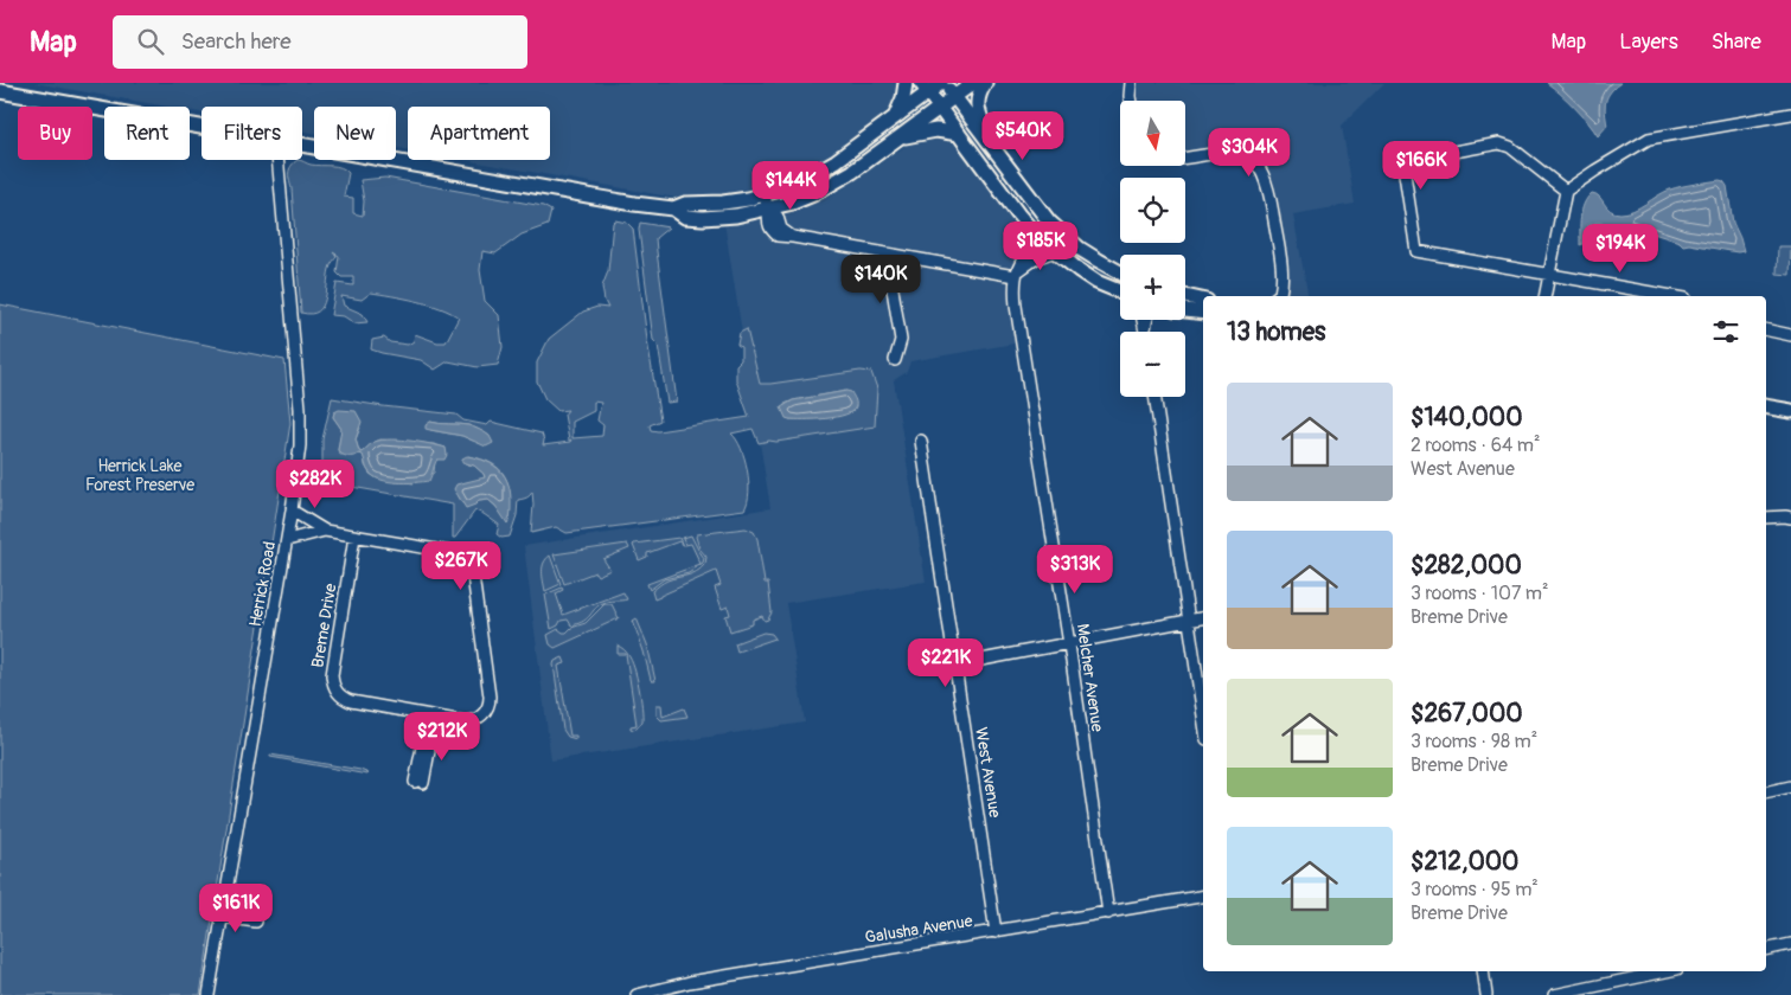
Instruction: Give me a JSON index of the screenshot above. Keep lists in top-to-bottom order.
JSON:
{
  "streets": {
    "street": [
      "Herrick Road",
      "Breme Drive",
      "Melcher Avenue",
      "West Avenue",
      "Galusha Avenue"
    ]
  },
  "crossings": [
    ["Herrick Road", "Breme Drive"],
    ["Melcher Avenue", "Galusha Avenue"],
    ["West Avenue", "Galusha Avenue"]
  ],
  "parks": ["Herrick Lake Forest Preserve"],
  "north": "bottom",
  "page": {
    "header": "Map",
    "search": "Search here",
    "nav": ["Map", "Layers", "Share"],
    "map_buttons": ["+", "−"],
    "chip": [
      "Buy",
      "Rent",
      "Filters",
      "New",
      "Apartment"
    ],
    "price": [
      "$540K",
      "$304K",
      "$166K",
      "$144K",
      "$185K",
      "$194K",
      "$140K",
      "$282K",
      "$267K",
      "$313K",
      "$221K",
      "$212K",
      "$161K"
    ],
    "heading": "13 homes",
    "list": [
      {
        "name": "$140,000",
        "note": "2 rooms · 64 m² · West Avenue"
      },
      {
        "name": "$282,000",
        "note": "3 rooms · 107 m² · Breme Drive"
      },
      {
        "name": "$267,000",
        "note": "3 rooms · 98 m² · Breme Drive"
      },
      {
        "name": "$212,000",
        "note": "3 rooms · 95 m² · Breme Drive"
      }
    ]
  }
}
